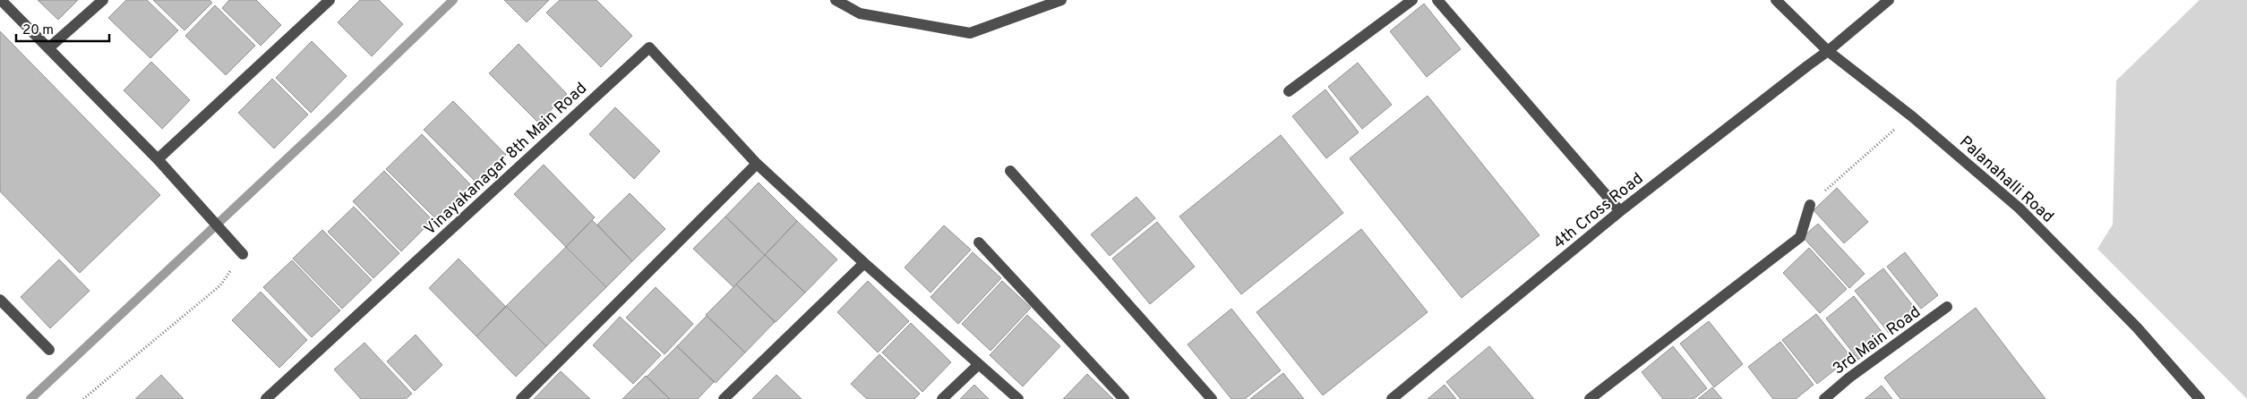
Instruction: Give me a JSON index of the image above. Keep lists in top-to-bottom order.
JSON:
{
  "streets": {
    "street": [
      "Vinayakanagar 8th Main Road",
      "Palanahalli Road",
      "4th Cross Road",
      "3rd Main Road"
    ]
  },
  "crossings": [
    ["Palanahalli Road", "4th Cross Road"]
  ],
  "scale_bar": "20 m"
}
